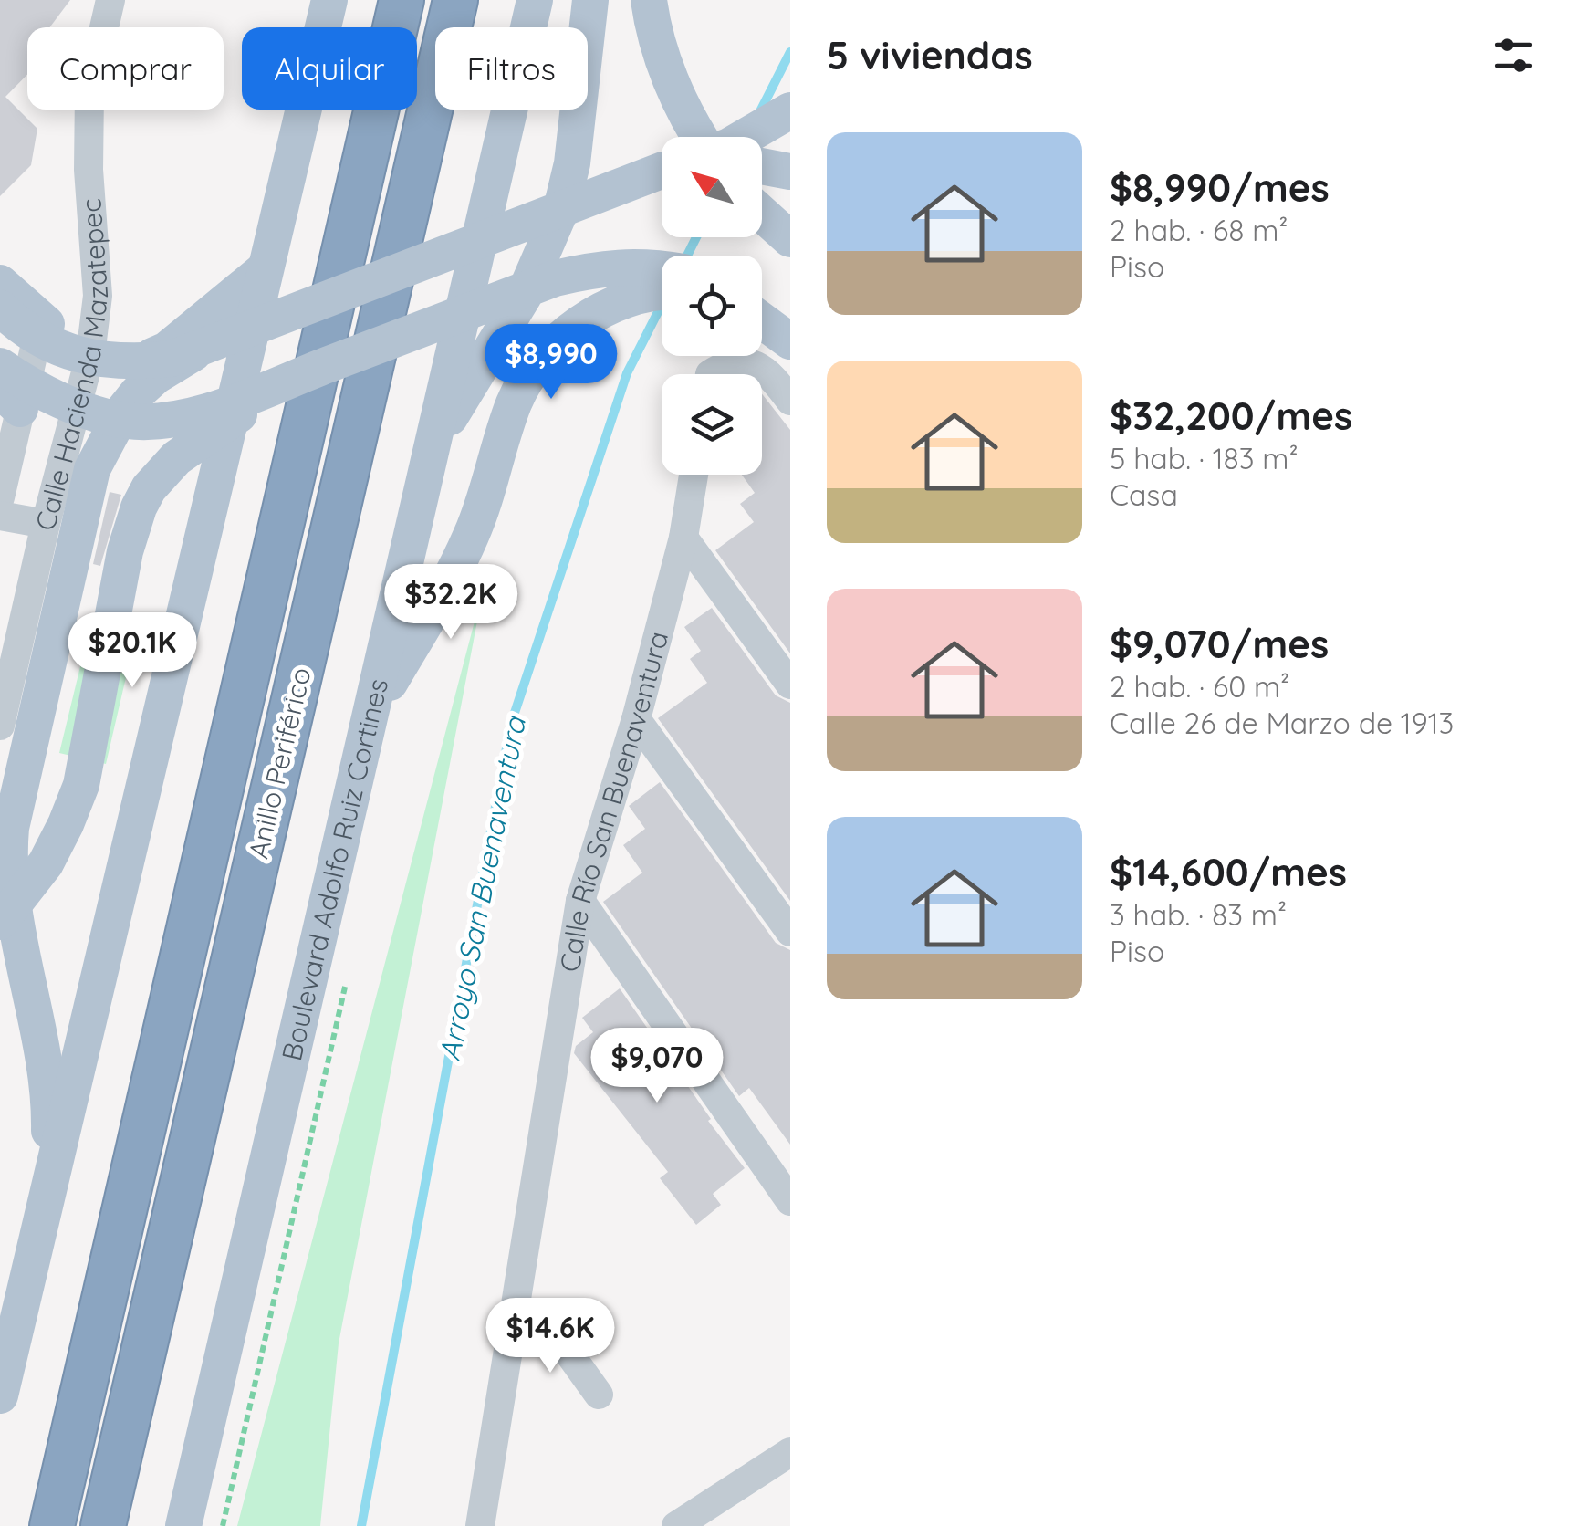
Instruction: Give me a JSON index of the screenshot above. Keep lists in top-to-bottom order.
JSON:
{
  "streets": {
    "highway": ["Anillo Periférico"],
    "main road": ["Boulevard Adolfo Ruiz Cortines"],
    "street": ["Calle Hacienda Mazatepec", "Calle Río San Buenaventura"]
  },
  "water": ["Arroyo San Buenaventura"],
  "north": "top left",
  "page": {
    "heading": "5 viviendas",
    "chip": ["Comprar", "Alquilar", "Filtros"],
    "list": [
      {
        "name": "$8,990/mes",
        "note": "2 hab. · 68 m² · Piso"
      },
      {
        "name": "$32,200/mes",
        "note": "5 hab. · 183 m² · Casa"
      },
      {
        "name": "$9,070/mes",
        "note": "2 hab. · 60 m² · Calle 26 de Marzo de 1913"
      },
      {
        "name": "$14,600/mes",
        "note": "3 hab. · 83 m² · Piso"
      }
    ],
    "price": [
      "$8,990",
      "$32.2K",
      "$20.1K",
      "$9,070",
      "$14.6K"
    ]
  }
}
